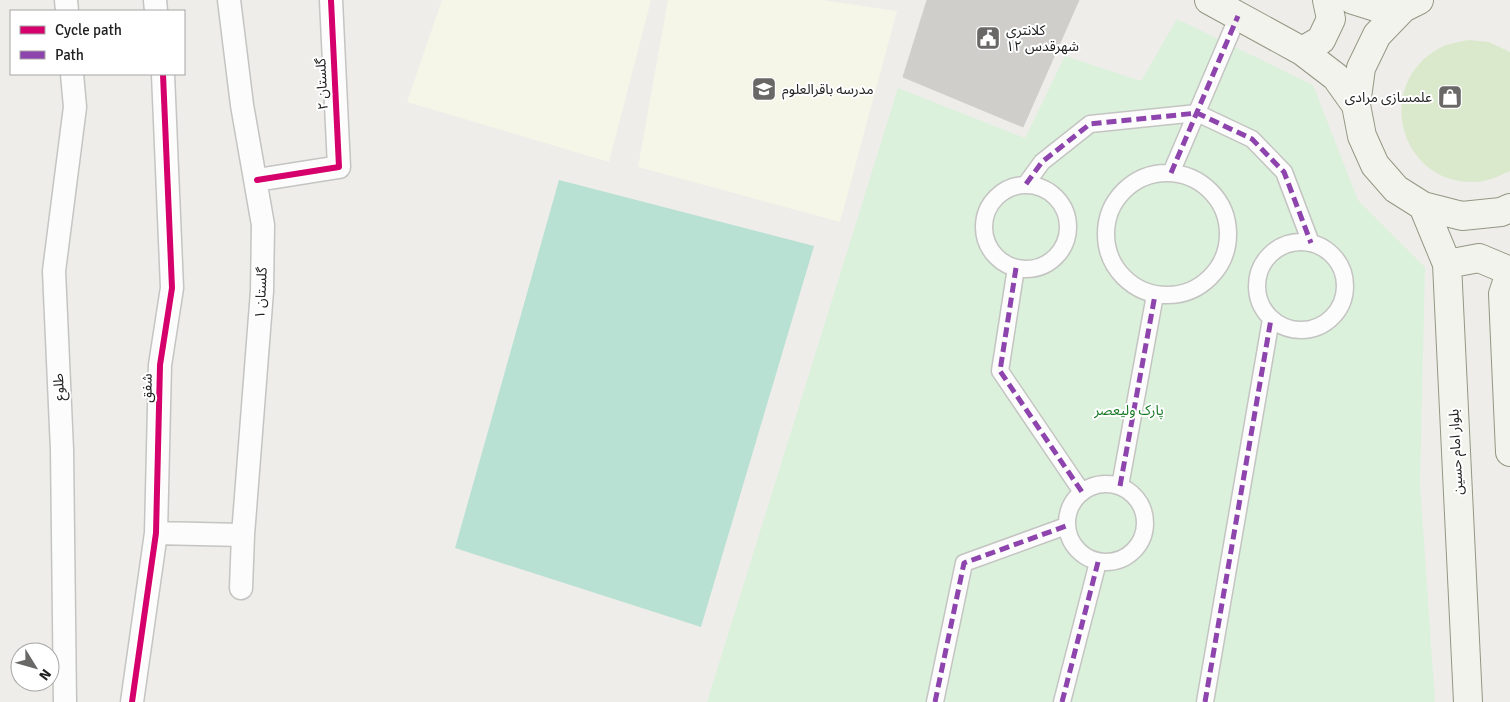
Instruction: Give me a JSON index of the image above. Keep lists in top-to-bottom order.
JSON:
{
  "streets": {
    "main road": ["بلوار امام حسین"],
    "street": [
      "گلستان ۲",
      "گلستان ۱",
      "طلوع",
      "شفق"
    ]
  },
  "crossings": [
    ["گلستان ۲", "گلستان ۱"]
  ],
  "parks": ["پارک ولیعصر"],
  "places": {
    "public building": ["کلانتری ۱۲ شهرقدس"],
    "school or university": ["مدرسه باقرالعلوم"],
    "shop": ["علمسازی مرادی"]
  },
  "legend": ["Cycle path", "Path"],
  "north": "bottom right"
}
